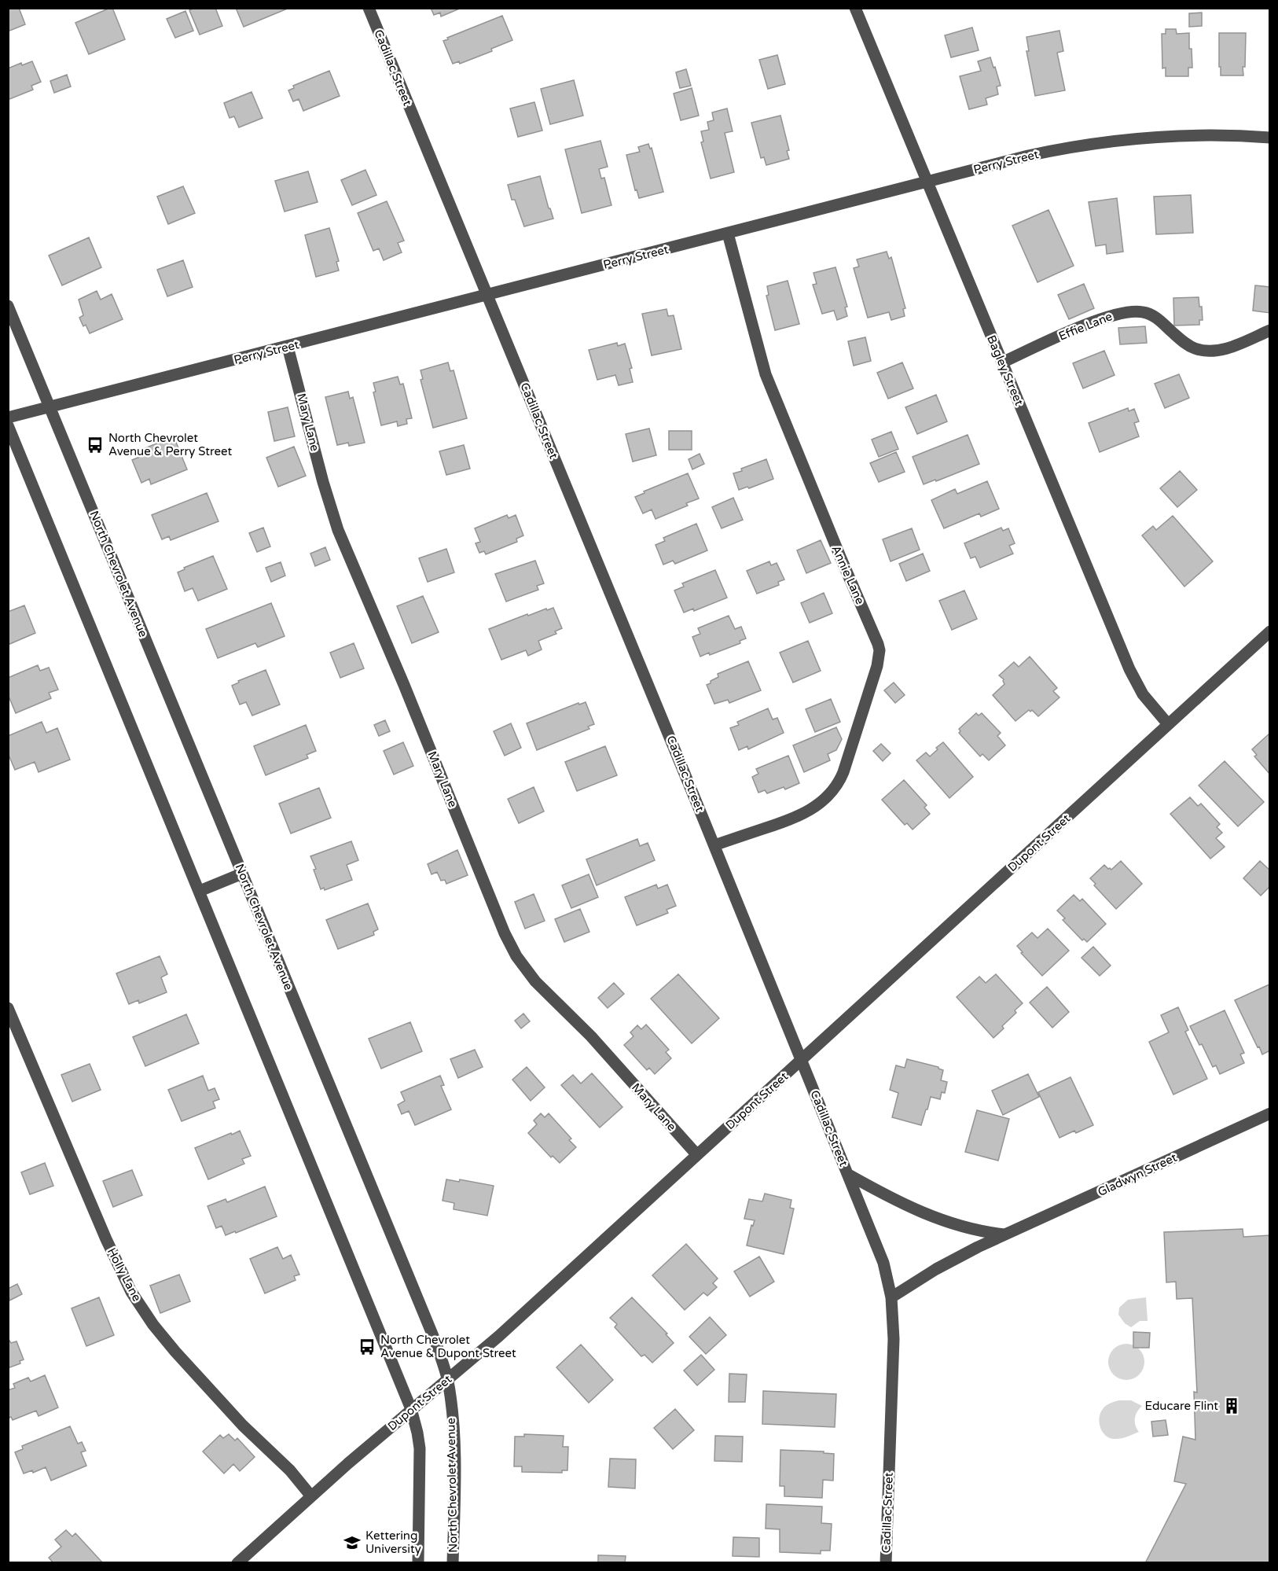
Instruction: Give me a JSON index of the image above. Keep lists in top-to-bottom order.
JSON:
{
  "streets": {
    "street": [
      "Cadillac Street",
      "Perry Street",
      "Effie Lane",
      "Bagley Street",
      "Mary Lane",
      "North Chevrolet Avenue",
      "Annie Lane",
      "Dupont Street",
      "Gladwyn Street",
      "Holly Lane"
    ]
  },
  "crossings": [
    ["Cadillac Street", "Perry Street"],
    ["Cadillac Street", "Annie Lane"],
    ["Cadillac Street", "Dupont Street"],
    ["Cadillac Street", "Gladwyn Street"],
    ["Perry Street", "Bagley Street"],
    ["Perry Street", "Mary Lane"],
    ["Perry Street", "North Chevrolet Avenue"],
    ["Perry Street", "Annie Lane"],
    ["Effie Lane", "Bagley Street"],
    ["Bagley Street", "Dupont Street"],
    ["Mary Lane", "Dupont Street"],
    ["North Chevrolet Avenue", "Dupont Street"],
    ["Dupont Street", "Holly Lane"]
  ],
  "places": {
    "bus stop": ["North Chevrolet Avenue & Perry Street", "North Chevrolet Avenue & Dupont Street"],
    "building": ["Educare Flint"],
    "school or university": ["Kettering University"]
  }
}
